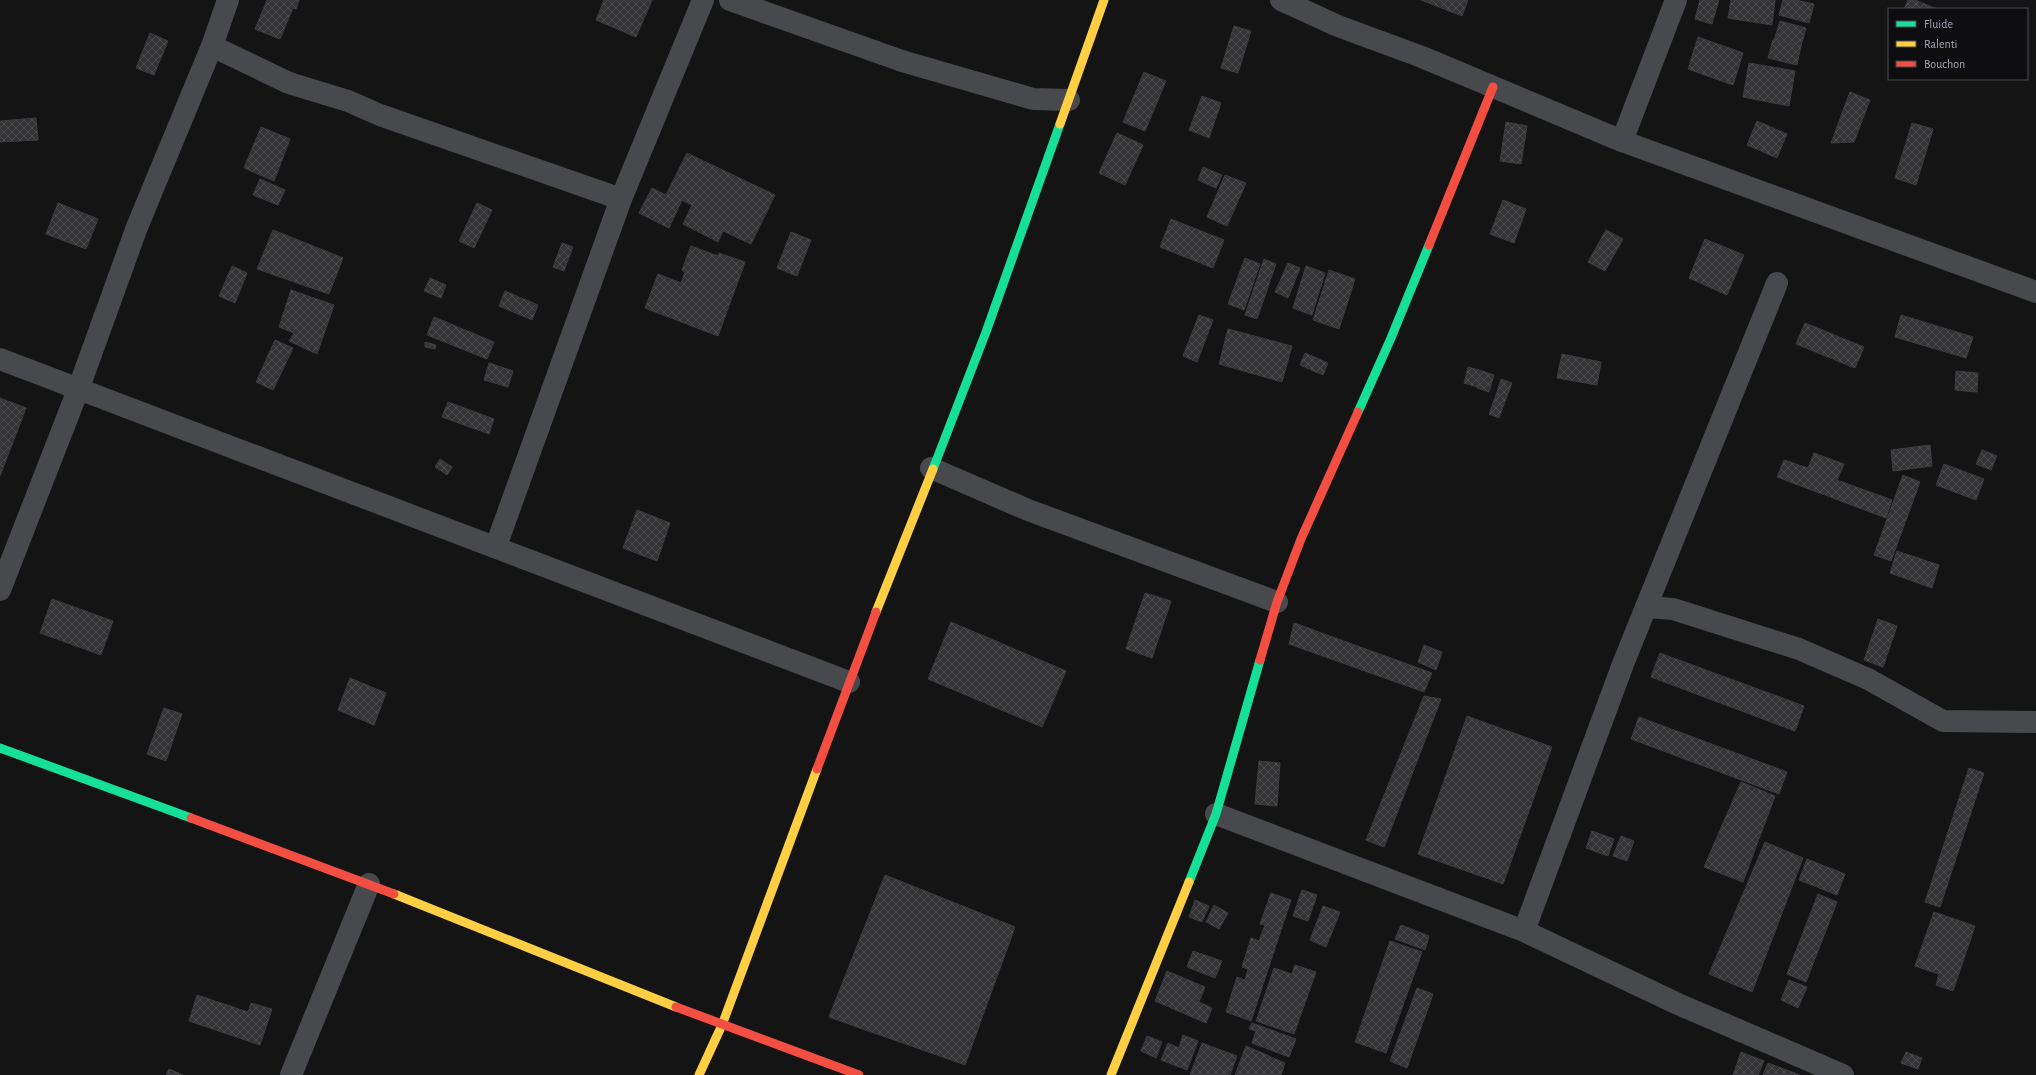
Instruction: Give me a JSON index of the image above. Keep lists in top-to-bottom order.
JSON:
{
  "legend": ["Fluide", "Ralenti", "Bouchon"]
}
